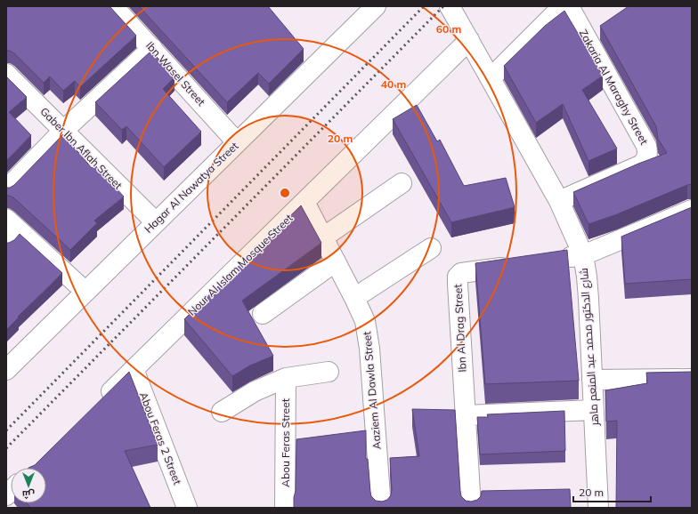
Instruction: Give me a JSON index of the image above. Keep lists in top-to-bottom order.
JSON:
{
  "streets": {
    "street": [
      "Ibn Wasel Street",
      "Zakaria Al Maraghy Street",
      "Gaber Ibn Aflah Street",
      "Hagar Al Nawatya Street",
      "Nour Al Islam Mosque Street",
      "Ibn Al Drag Street",
      "شارع الدكتور محمد عبد المنعم ماهر",
      "Aaziem Al Dawla Street",
      "Abou Feras 2 Street",
      "Abou Feras Street"
    ]
  },
  "crossings": [
    ["Ibn Wasel Street", "Hagar Al Nawatya Street"],
    ["Zakaria Al Maraghy Street", "شارع الدكتور محمد عبد المنعم ماهر"],
    ["Gaber Ibn Aflah Street", "Hagar Al Nawatya Street"],
    ["Nour Al Islam Mosque Street", "شارع الدكتور محمد عبد المنعم ماهر"],
    ["Nour Al Islam Mosque Street", "Aaziem Al Dawla Street"],
    ["Nour Al Islam Mosque Street", "Abou Feras 2 Street"]
  ],
  "scale_bar": "20 m",
  "north": "bottom",
  "rings": ["60 m", "40 m", "20 m"]
}
